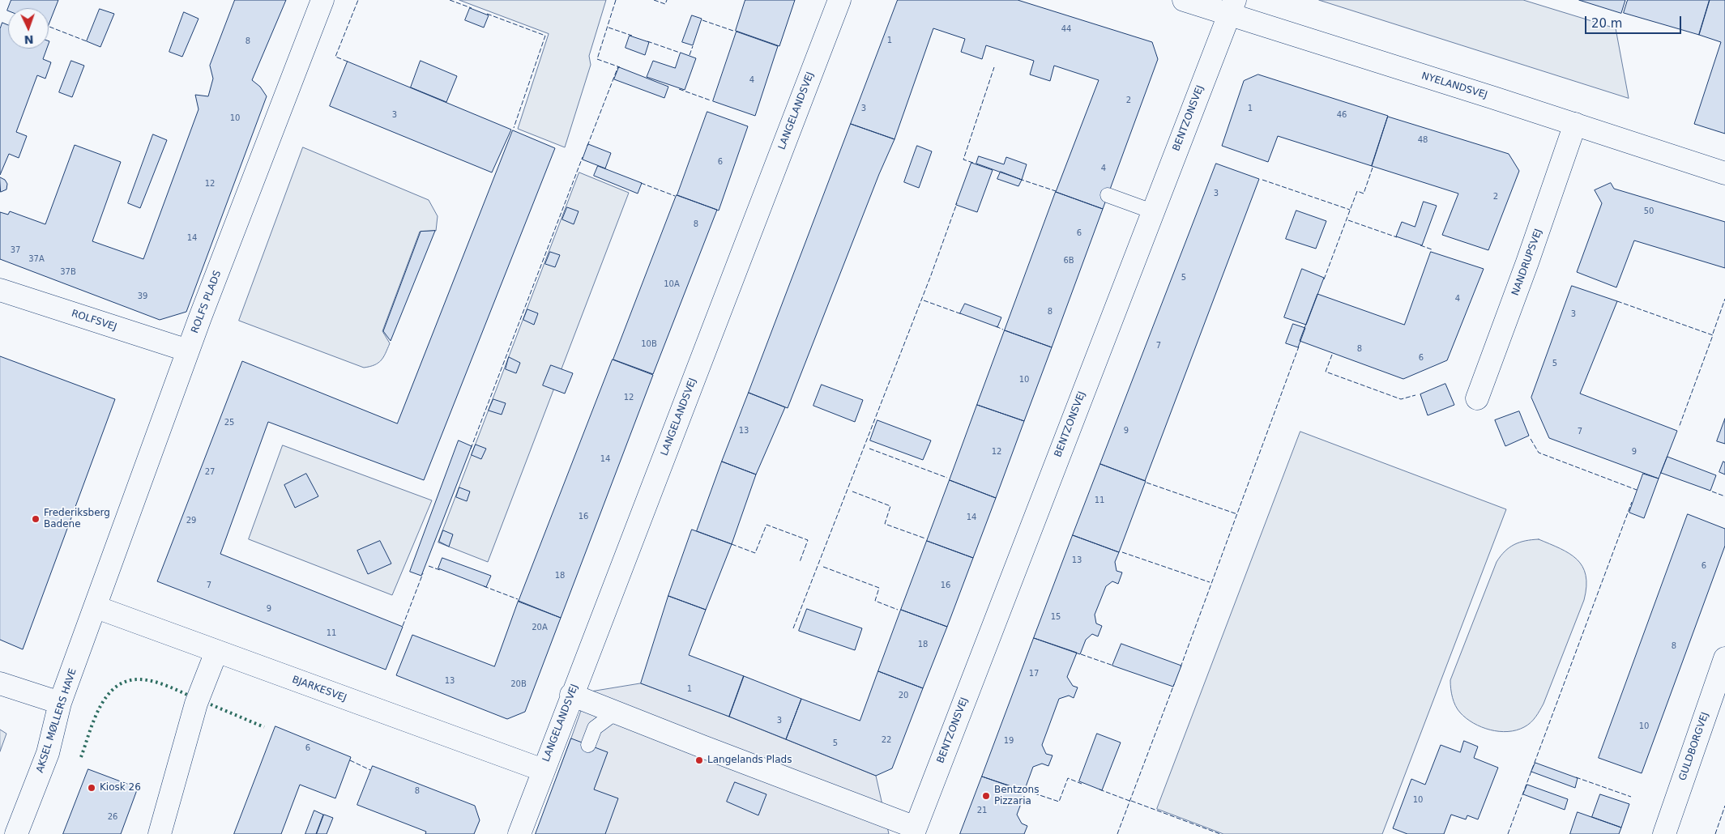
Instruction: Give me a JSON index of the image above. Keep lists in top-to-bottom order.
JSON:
{
  "streets": {
    "street": [
      "NYELANDSVEJ",
      "LANGELANDSVEJ",
      "BENTZONSVEJ",
      "NANDRUPSVEJ",
      "ROLFS PLADS",
      "ROLFSVEJ",
      "BJARKESVEJ",
      "AKSEL MØLLERS HAVE",
      "GULDBORGVEJ"
    ]
  },
  "crossings": [
    ["NYELANDSVEJ", "BENTZONSVEJ"],
    ["NYELANDSVEJ", "NANDRUPSVEJ"],
    ["LANGELANDSVEJ", "BJARKESVEJ"],
    ["ROLFS PLADS", "ROLFSVEJ"],
    ["ROLFS PLADS", "BJARKESVEJ"],
    ["ROLFS PLADS", "AKSEL MØLLERS HAVE"],
    ["BJARKESVEJ", "AKSEL MØLLERS HAVE"]
  ],
  "places": [
    "Frederiksberg Badene",
    "Langelands Plads",
    "Kiosk 26",
    "Bentzons Pizzaria"
  ],
  "house_numbers": [
    "44",
    "1",
    "8",
    "4",
    "2",
    "3",
    "1",
    "3",
    "46",
    "10",
    "48",
    "6",
    "4",
    "12",
    "3",
    "2",
    "50",
    "8",
    "6",
    "14",
    "37",
    "37A",
    "6B",
    "37B",
    "5",
    "10A",
    "39",
    "4",
    "8",
    "3",
    "10B",
    "7",
    "8",
    "6",
    "5",
    "10",
    "12",
    "25",
    "13",
    "9",
    "7",
    "12",
    "9",
    "14",
    "27",
    "11",
    "16",
    "14",
    "29",
    "13",
    "6",
    "18",
    "7",
    "16",
    "9",
    "15",
    "20A",
    "11",
    "18",
    "8",
    "17",
    "13",
    "20B",
    "1",
    "20",
    "3",
    "10",
    "22",
    "19",
    "5",
    "6",
    "8",
    "10",
    "21",
    "26"
  ],
  "scale_bar": "20 m",
  "north": "bottom"
}
